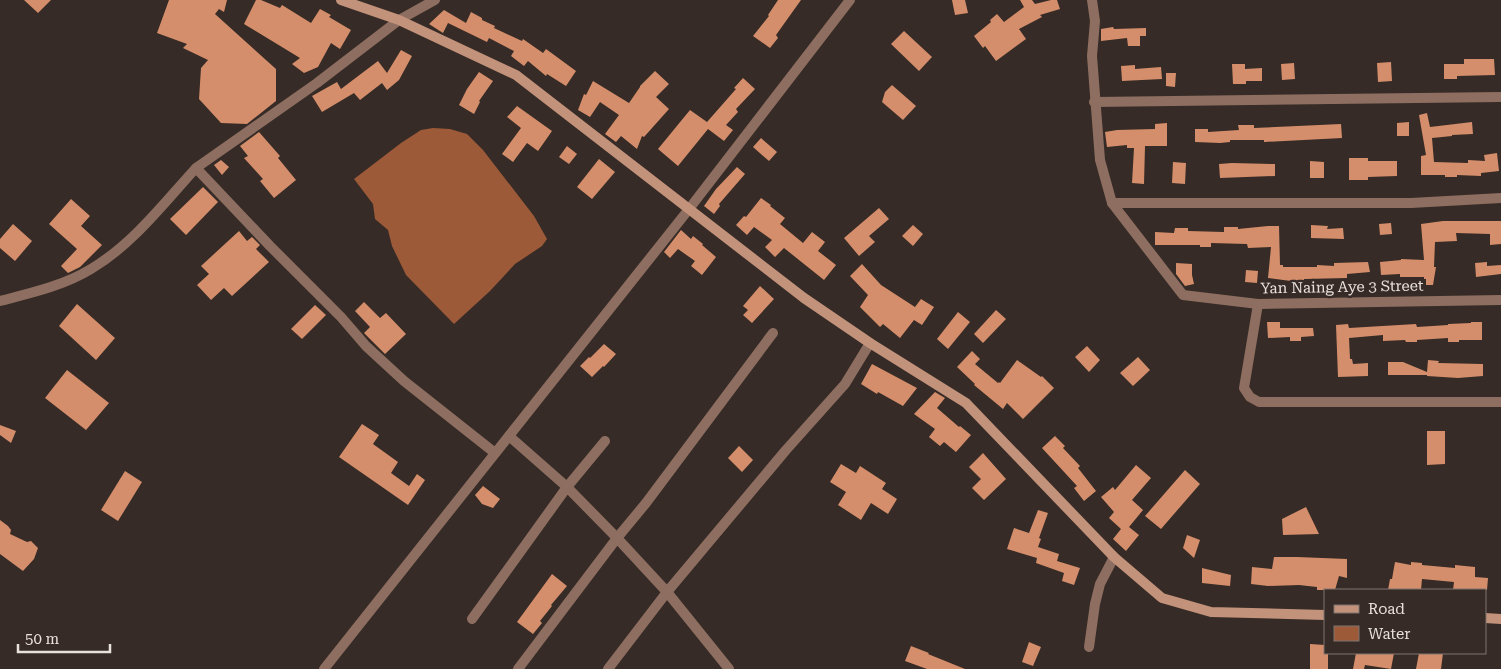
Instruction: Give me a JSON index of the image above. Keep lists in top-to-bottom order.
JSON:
{
  "streets": {
    "street": ["Yan Naing Aye 3 Street"]
  },
  "legend": ["Road", "Water"],
  "scale_bar": "50 m"
}
